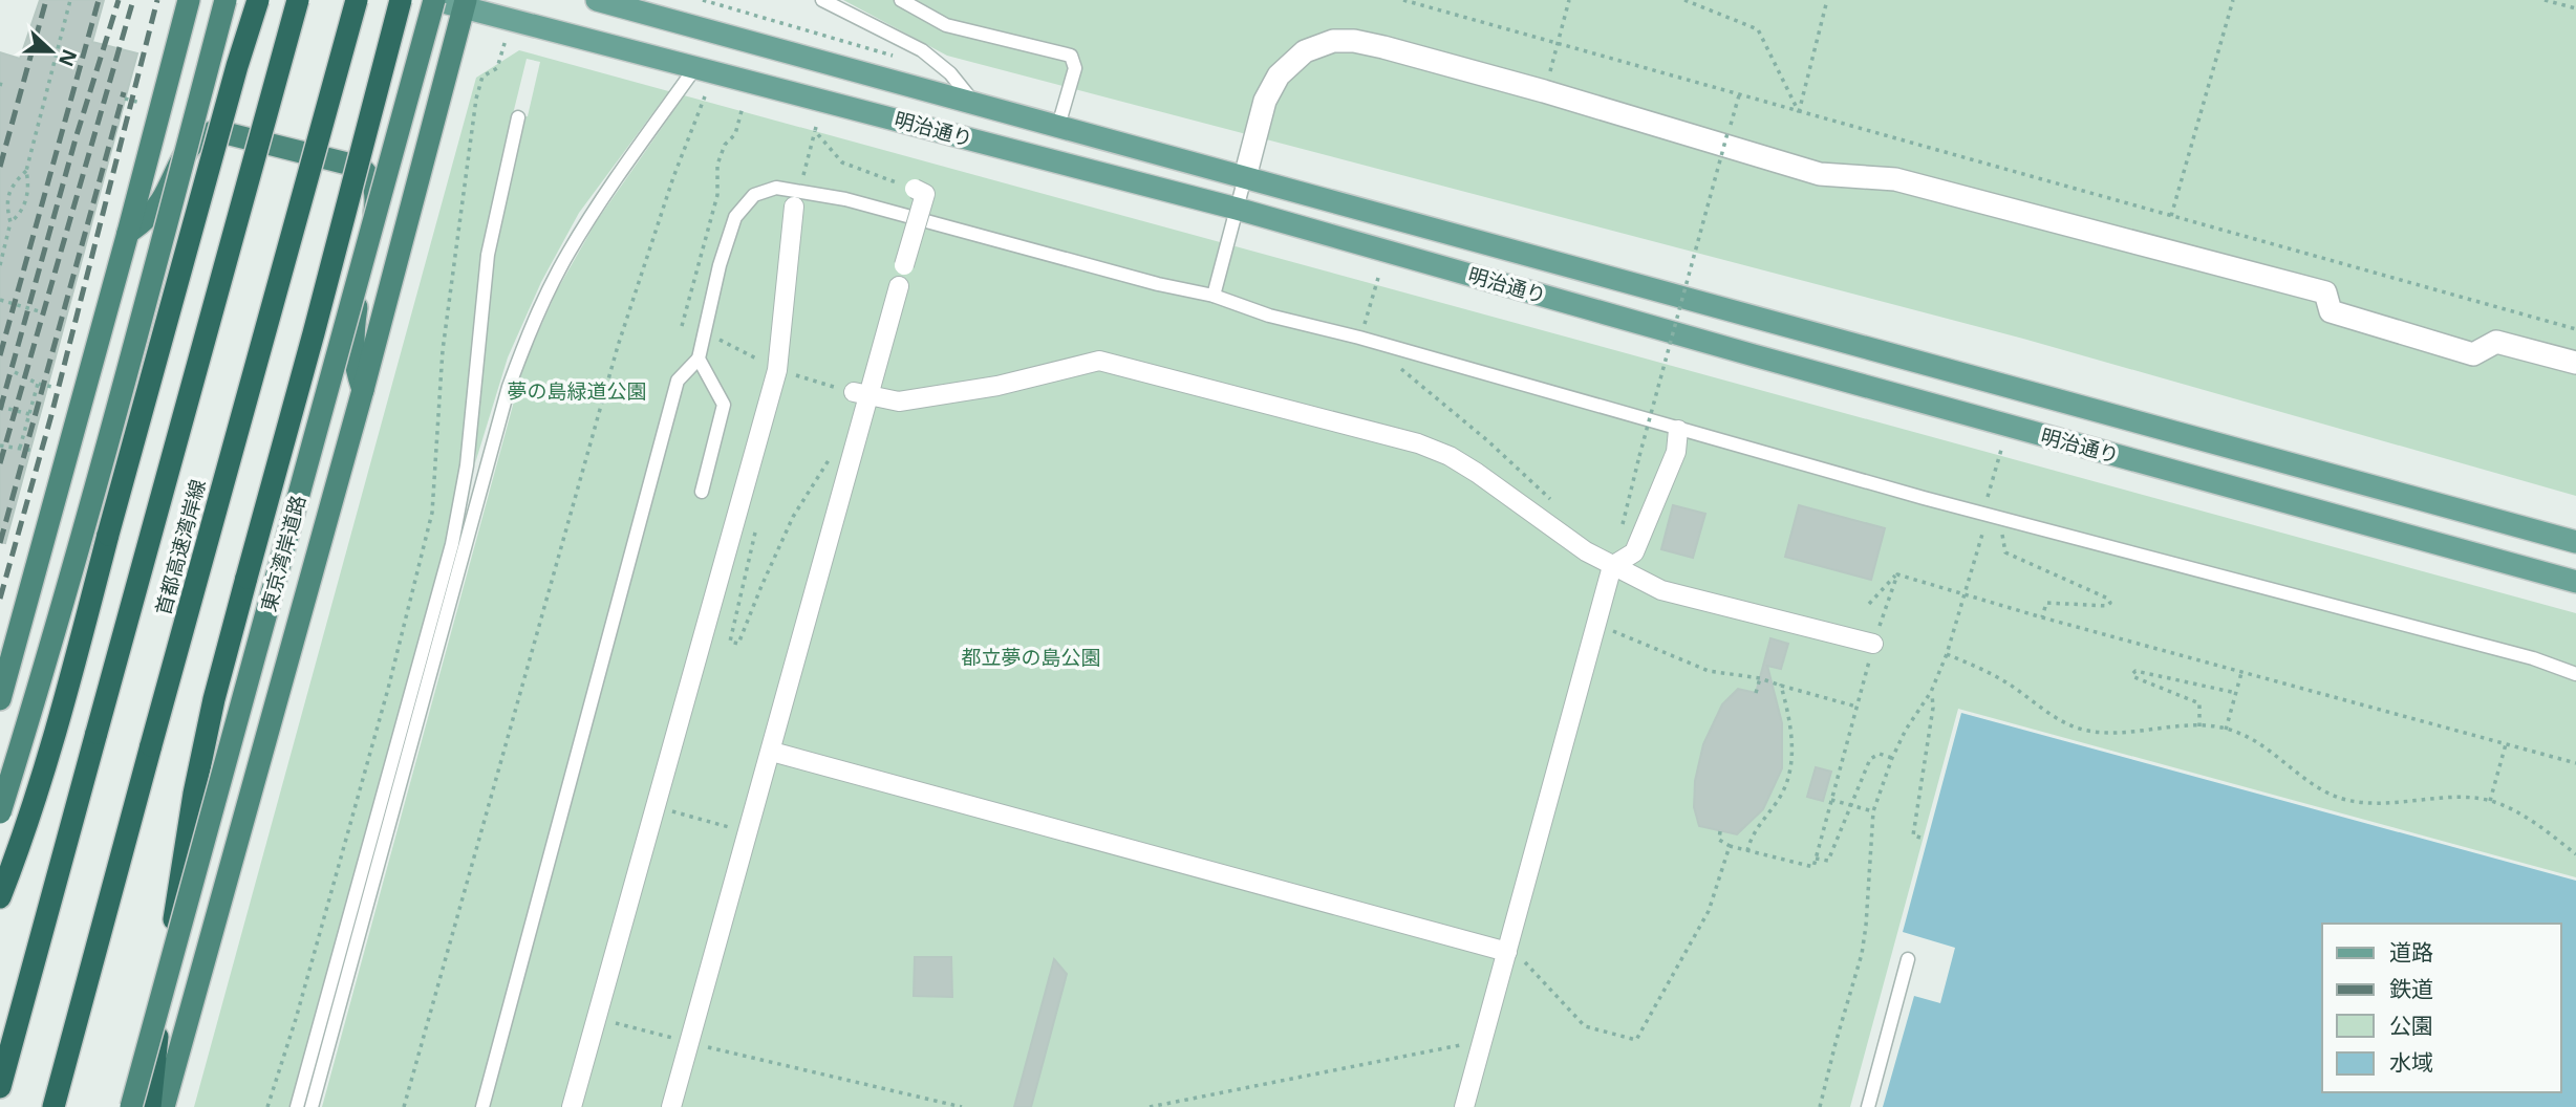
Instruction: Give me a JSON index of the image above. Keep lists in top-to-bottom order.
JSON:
{
  "streets": {
    "highway": ["首都高速湾岸線", "東京湾岸道路"],
    "main road": ["明治通り"]
  },
  "crossings": [
    ["明治通り", "東京湾岸道路"]
  ],
  "parks": ["夢の島緑道公園", "都立夢の島公園"],
  "legend": [
    "道路",
    "鉄道",
    "公園",
    "水域"
  ],
  "north": "right"
}
